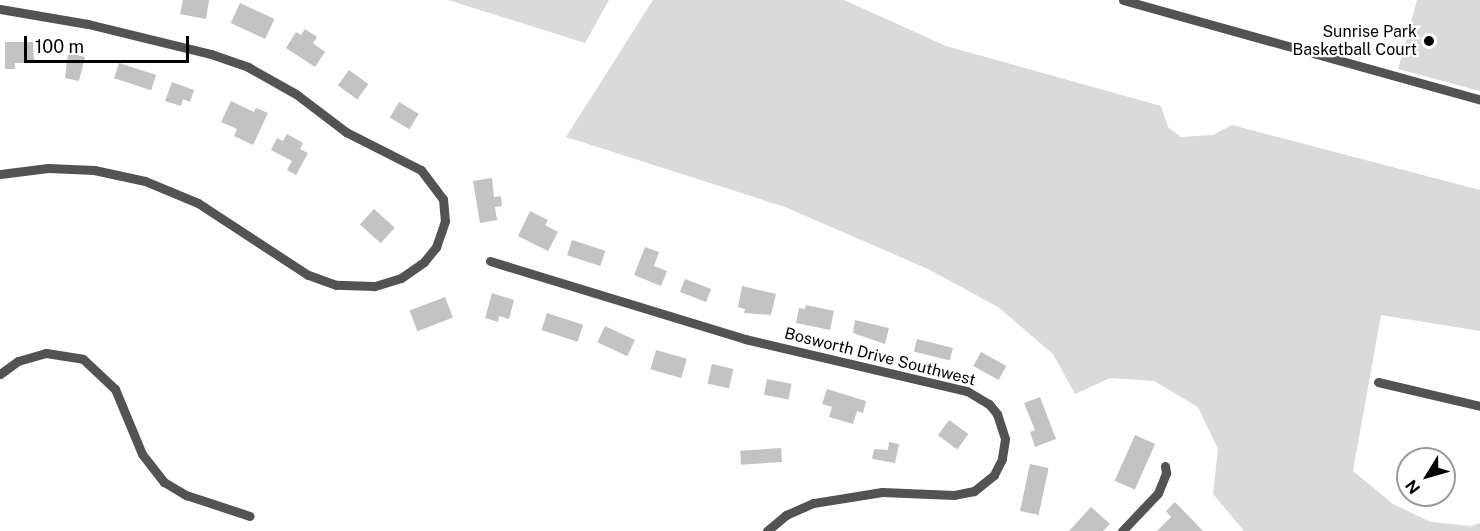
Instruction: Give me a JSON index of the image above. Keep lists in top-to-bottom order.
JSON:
{
  "streets": {
    "street": ["Bosworth Drive Southwest"]
  },
  "places": ["Sunrise Park Basketball Court"],
  "scale_bar": "100 m",
  "north": "bottom left"
}
